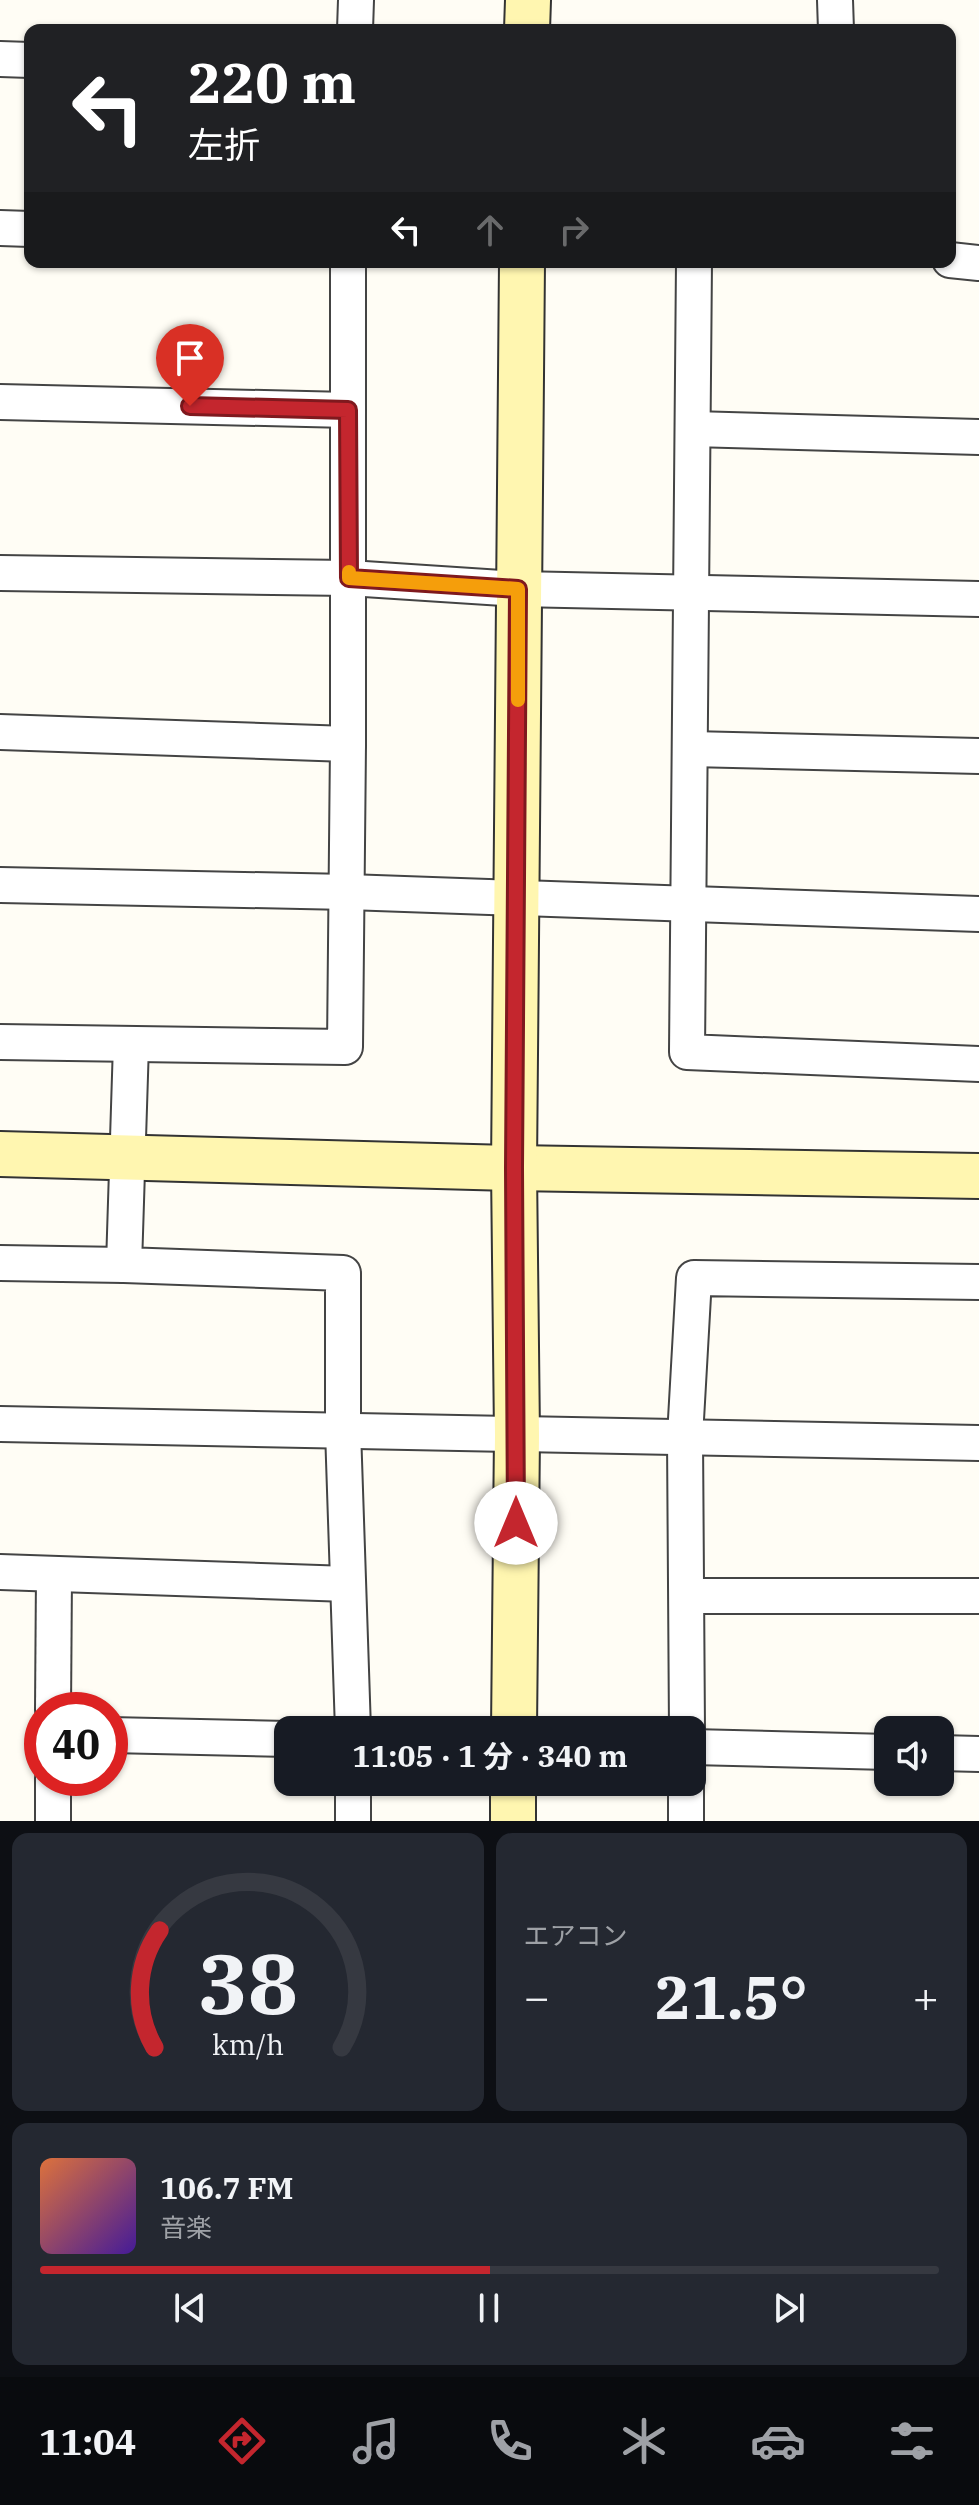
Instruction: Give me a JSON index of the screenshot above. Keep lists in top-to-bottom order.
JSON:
{
  "page": {
    "turn": ["220 m", "左折"],
    "limit": "40",
    "trip": "11:05 · 1 分 · 340 m",
    "tile": "エアコン",
    "heat": ["−", "21.5°", "+"],
    "song": ["106.7 FM", "音楽"],
    "tabs": "11:04",
    "gauge": ["38", "km/h"]
  }
}
